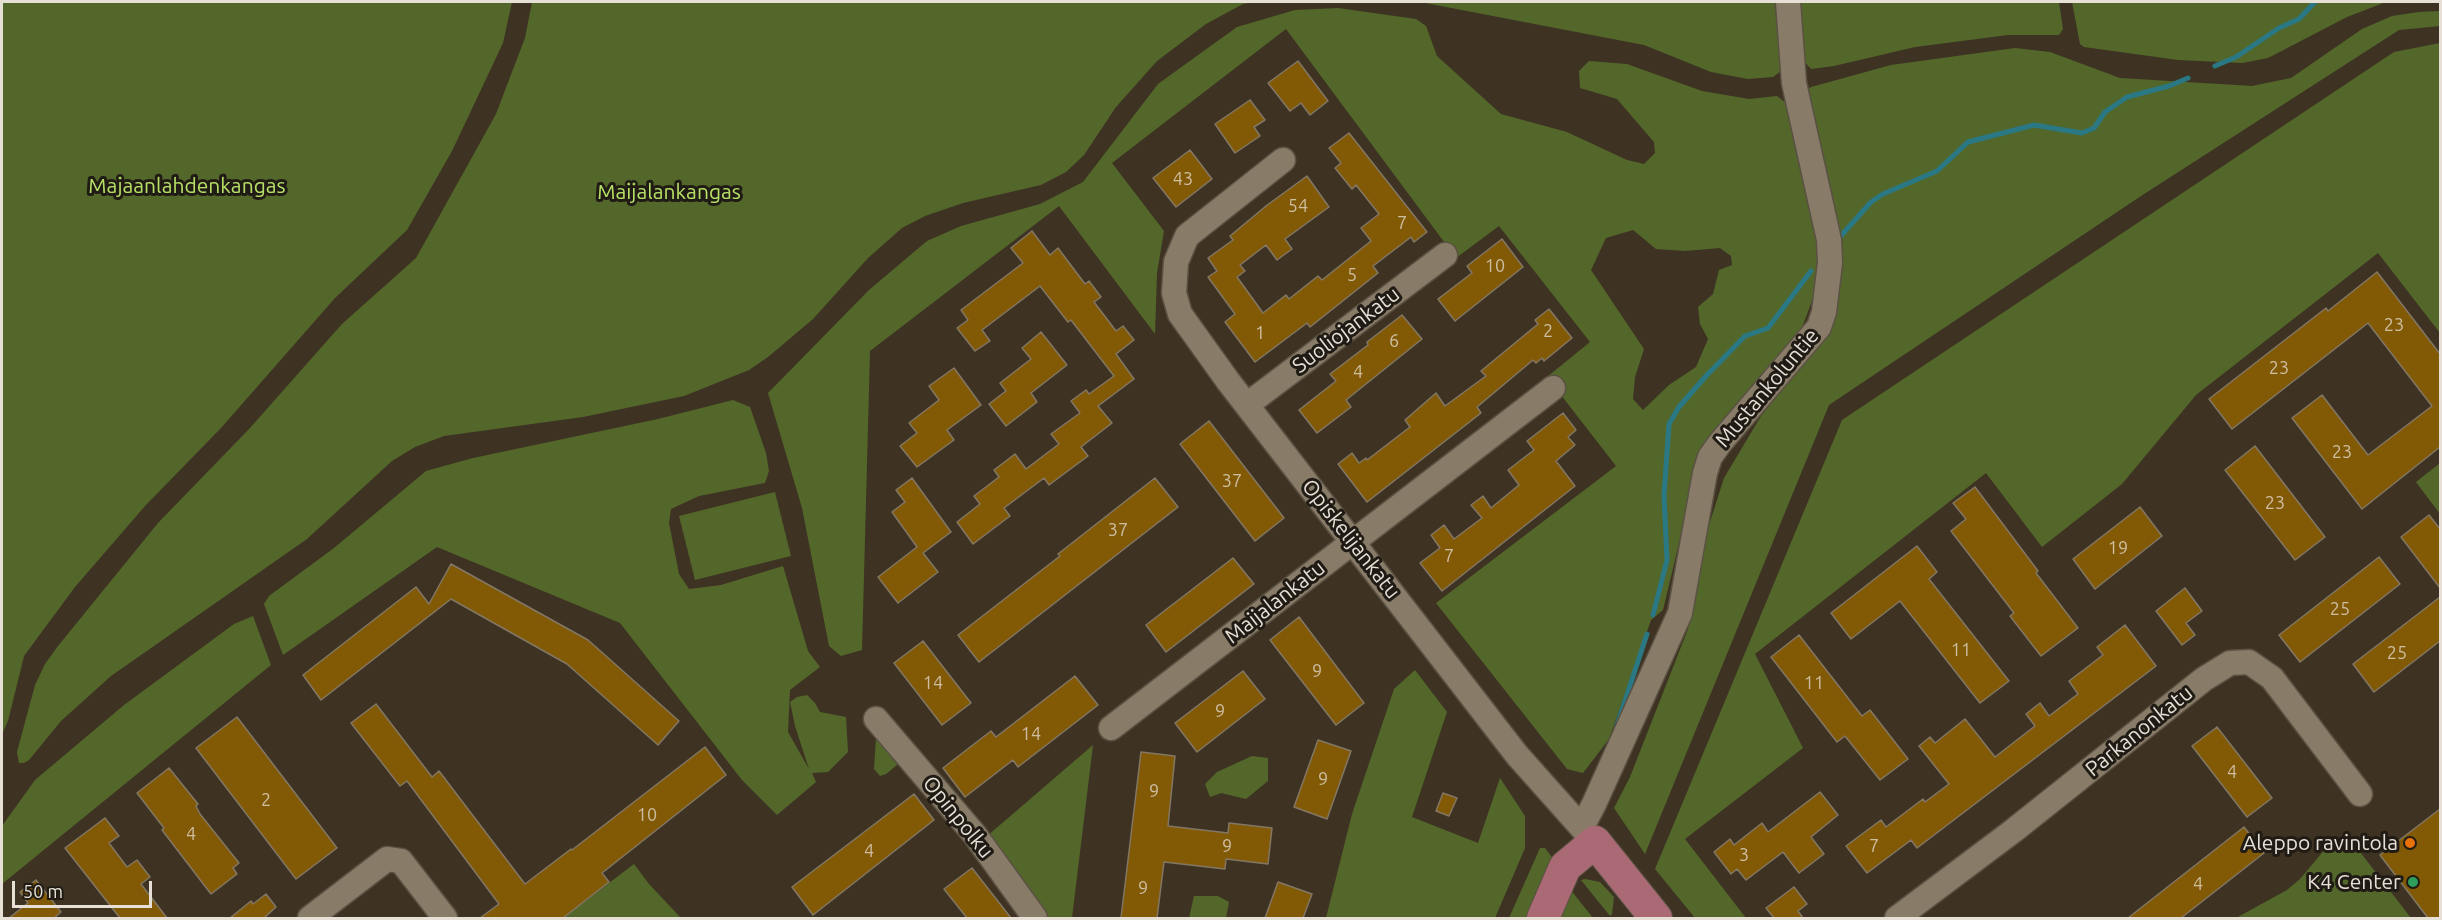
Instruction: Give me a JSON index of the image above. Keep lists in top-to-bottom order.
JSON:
{
  "streets": {
    "main road": ["Opiskelijankatu"],
    "street": [
      "Suoliojankatu",
      "Mustankoluntie",
      "Maijalankatu",
      "Parkanonkatu",
      "Opinpolku"
    ]
  },
  "crossings": [
    ["Suoliojankatu", "Opiskelijankatu"],
    ["Mustankoluntie", "Opiskelijankatu"],
    ["Opiskelijankatu", "Maijalankatu"]
  ],
  "parks": ["Majaanlahdenkangas", "Maijalankangas"],
  "places": ["Aleppo ravintola", "K4 Center"],
  "house_numbers": [
    "43",
    "54",
    "7",
    "10",
    "5",
    "23",
    "2",
    "1",
    "6",
    "23",
    "4",
    "23",
    "37",
    "23",
    "37",
    "19",
    "7",
    "25",
    "11",
    "25",
    "9",
    "14",
    "11",
    "9",
    "14",
    "4",
    "9",
    "9",
    "2",
    "10",
    "4",
    "9",
    "7",
    "4",
    "3",
    "4",
    "9"
  ],
  "scale_bar": "50 m"
}
